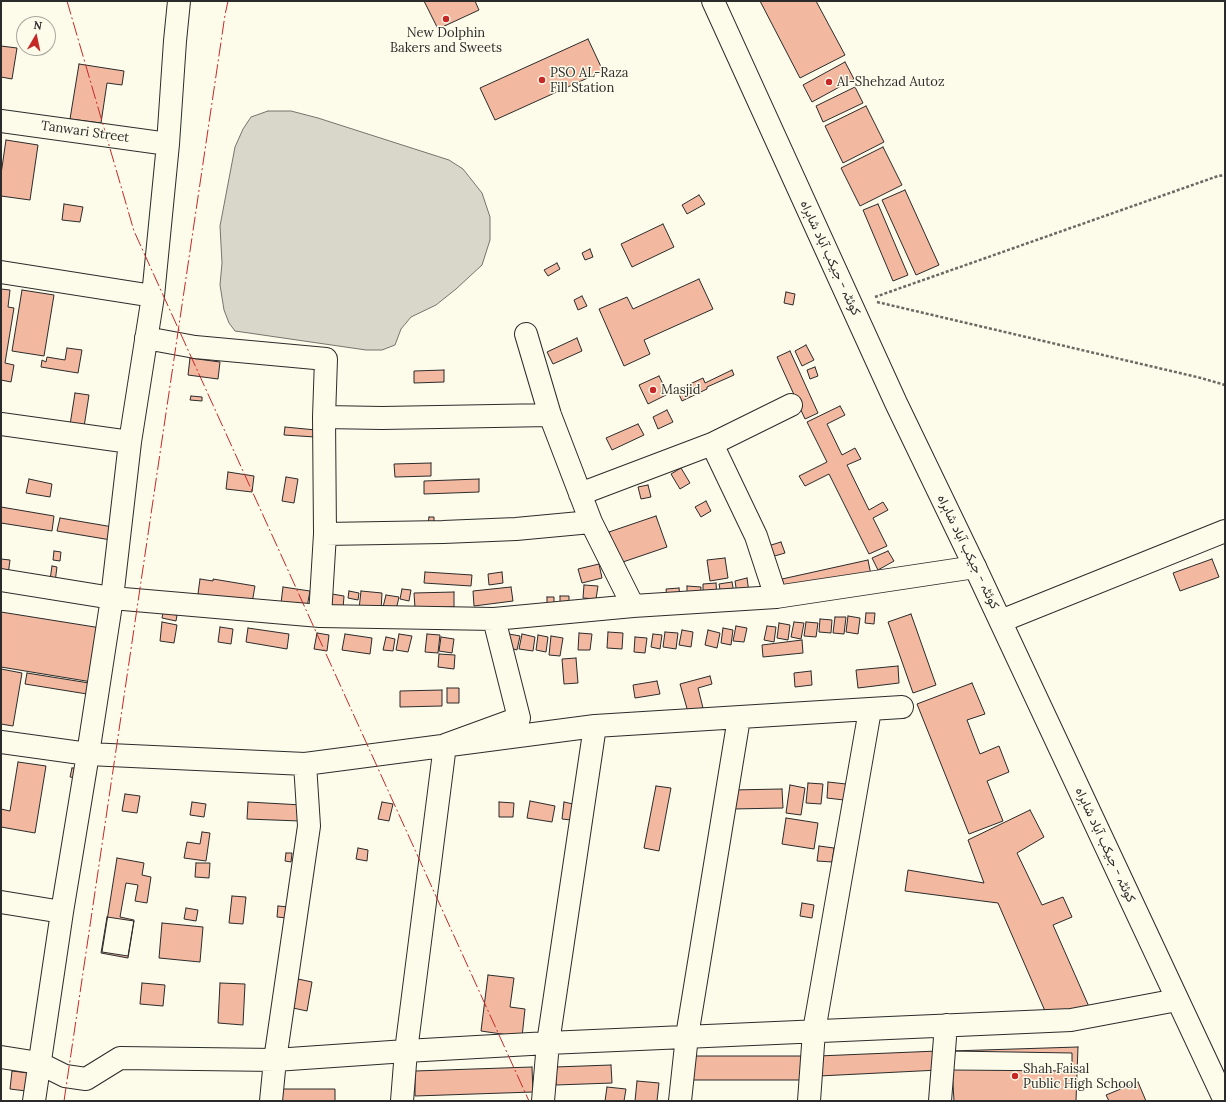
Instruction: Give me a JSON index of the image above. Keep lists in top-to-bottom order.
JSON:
{
  "streets": {
    "main road": ["Tanwari Street", "کوئٹہ - جیکب آباد شاہراہ"]
  },
  "places": [
    "New Dolphin Bakers and Sweets",
    "PSO AL-Raza Fill Station",
    "Al-Shehzad Autoz",
    "Masjid",
    "Shah Faisal Public High School"
  ],
  "north": "top"
}
